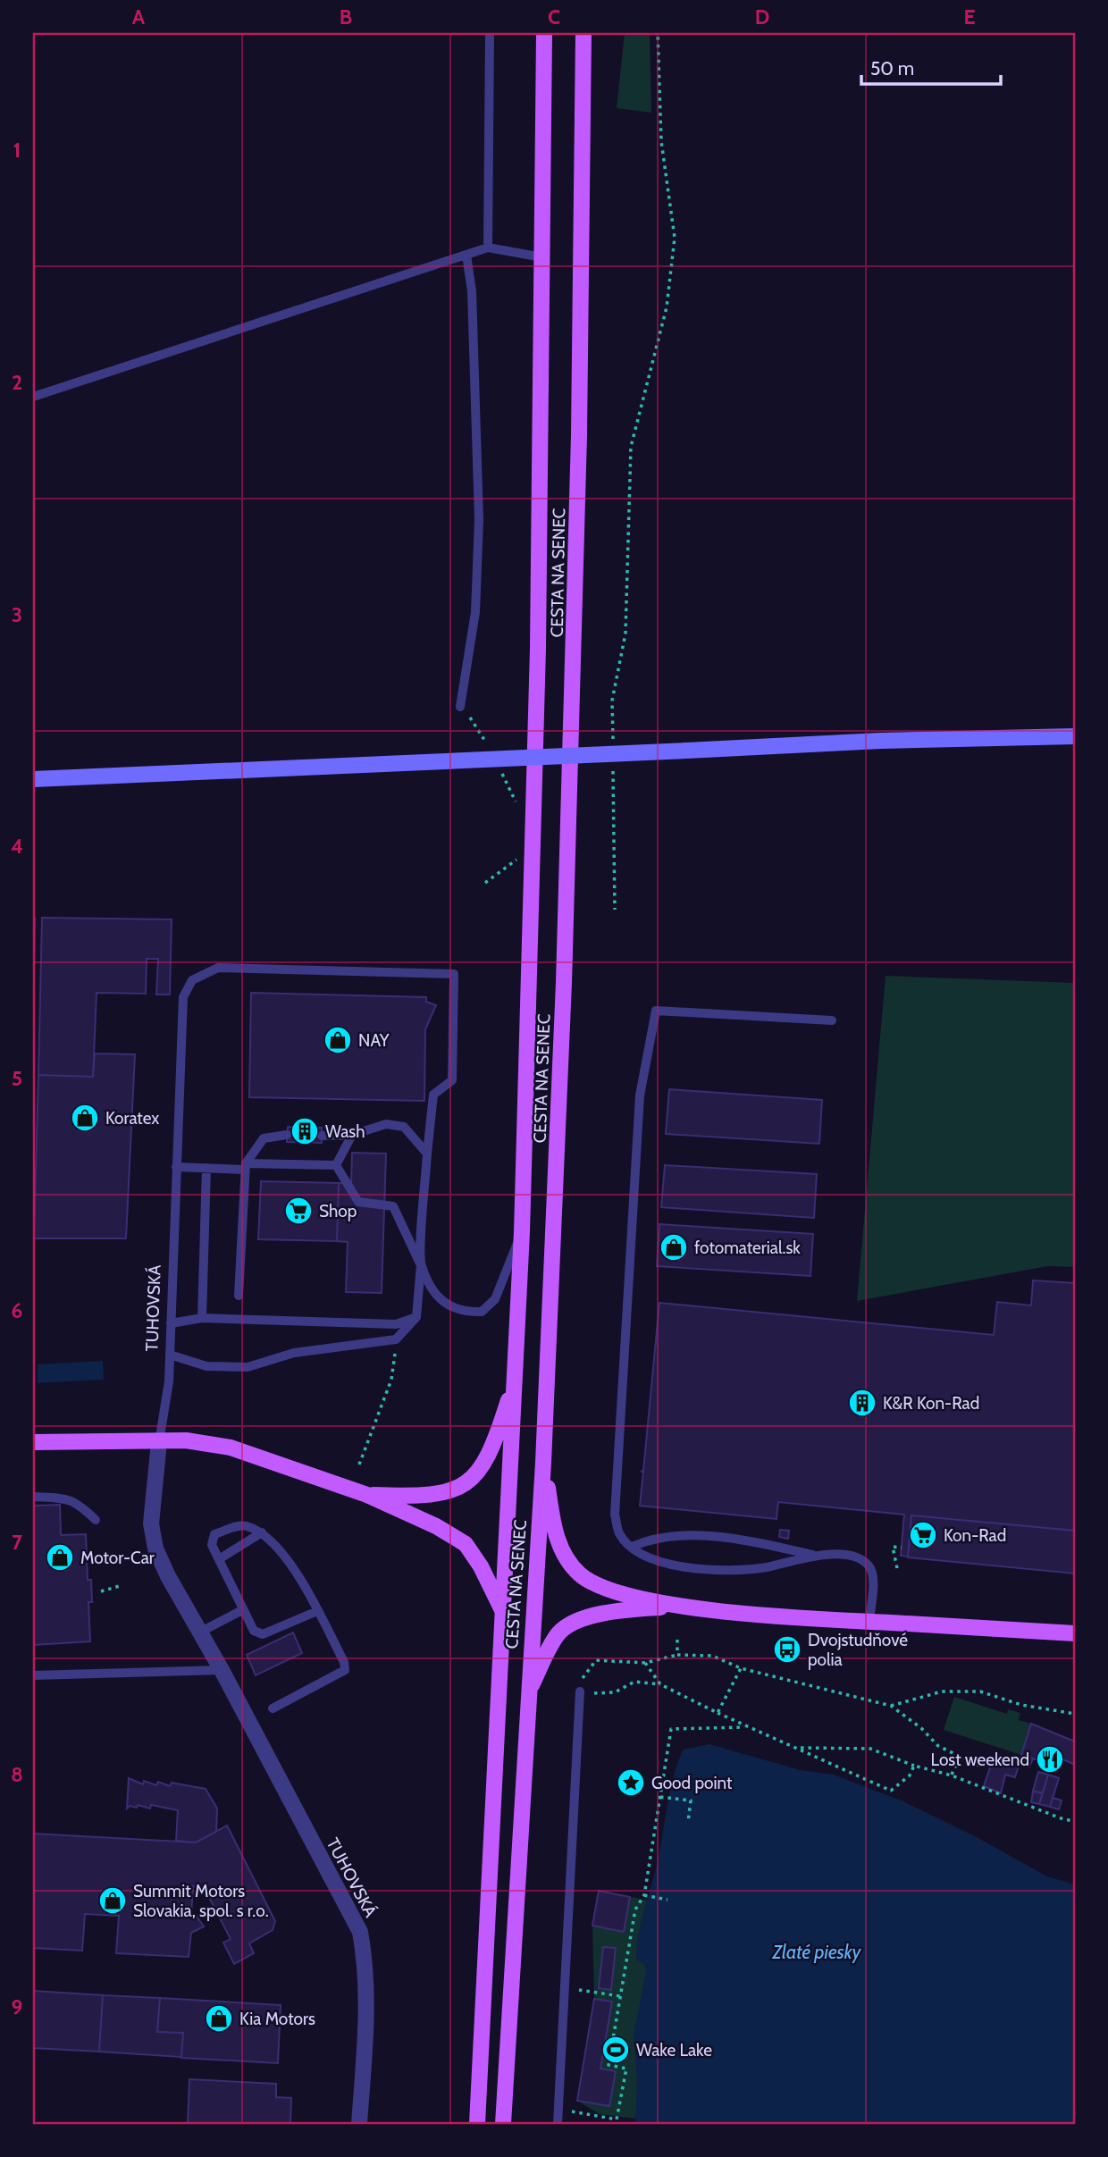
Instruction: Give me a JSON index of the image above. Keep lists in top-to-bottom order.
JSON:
{
  "streets": {
    "main road": ["CESTA NA SENEC"],
    "street": ["TUHOVSKÁ"]
  },
  "water": ["Zlaté piesky"],
  "places": {
    "shop": [
      "NAY",
      "Koratex",
      "fotomaterial.sk",
      "Motor-Car",
      "Summit Motors Slovakia, spol. s r.o.",
      "Kia Motors"
    ],
    "building": ["Wash", "K&R Kon-Rad"],
    "supermarket": ["Shop", "Kon-Rad"],
    "bus stop": ["Dvojstudňové polia"],
    "restaurant": ["Lost weekend"],
    "place": ["Good point"],
    "sports": ["Wake Lake"]
  },
  "scale_bar": "50 m",
  "grid": {
    "columns": [
      "A",
      "B",
      "C",
      "D",
      "E"
    ],
    "rows": [
      "1",
      "2",
      "3",
      "4",
      "5",
      "6",
      "7",
      "8",
      "9"
    ]
  }
}
